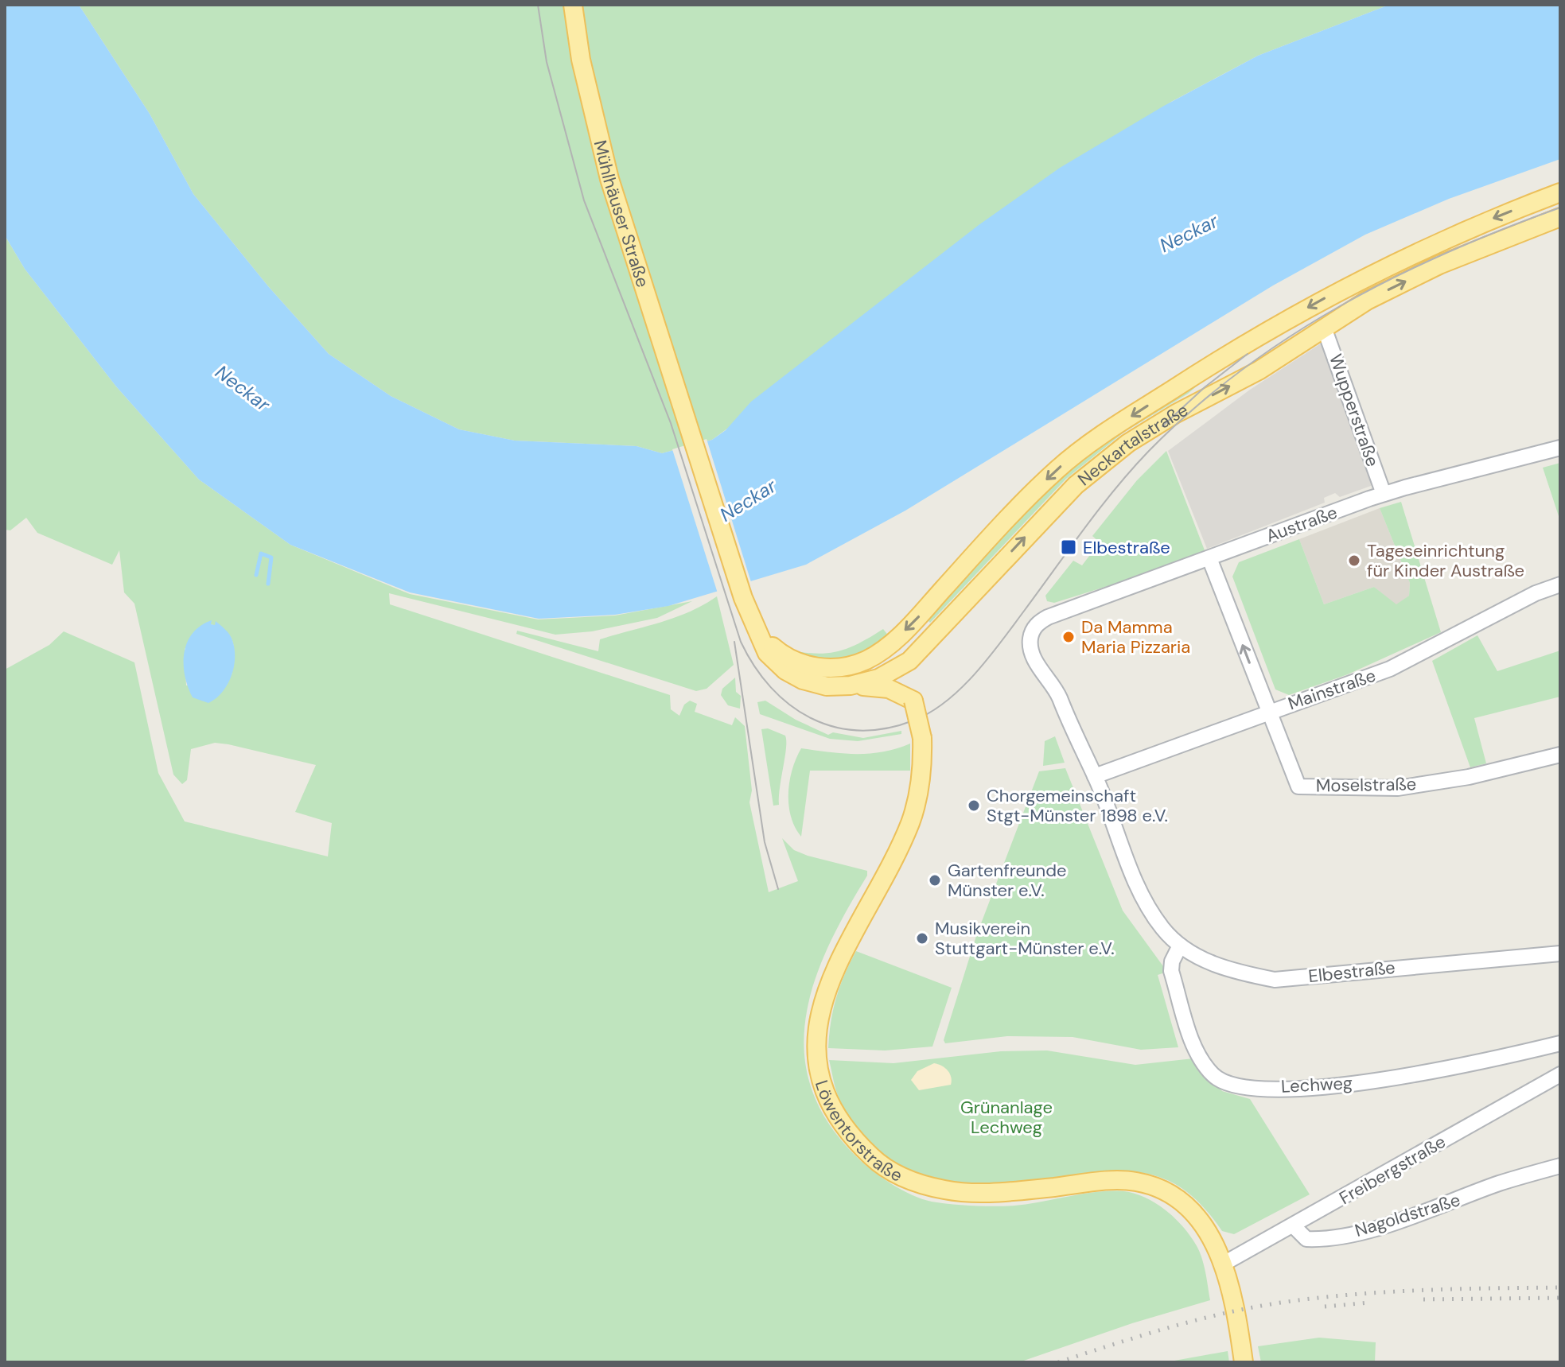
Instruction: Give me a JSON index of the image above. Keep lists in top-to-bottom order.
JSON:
{
  "streets": {
    "main road": ["Mühlhäuser Straße", "Neckartalstraße", "Löwentorstraße"],
    "street": [
      "Wupperstraße",
      "Austraße",
      "Mainstraße",
      "Moselstraße",
      "Elbestraße",
      "Lechweg",
      "Freibergstraße",
      "Nagoldstraße"
    ]
  },
  "crossings": [
    ["Mühlhäuser Straße", "Neckartalstraße"],
    ["Wupperstraße", "Neckartalstraße"],
    ["Wupperstraße", "Austraße"],
    ["Neckartalstraße", "Löwentorstraße"],
    ["Austraße", "Moselstraße"],
    ["Austraße", "Elbestraße"],
    ["Mainstraße", "Moselstraße"],
    ["Mainstraße", "Elbestraße"],
    ["Elbestraße", "Lechweg"],
    ["Löwentorstraße", "Freibergstraße"],
    ["Freibergstraße", "Nagoldstraße"]
  ],
  "water": ["Neckar"],
  "parks": ["Grünanlage Lechweg"],
  "places": {
    "transit": ["Elbestraße"],
    "other": [
      "Tageseinrichtung für Kinder Austraße",
      "Da Mamma Maria Pizzaria",
      "Chorgemeinschaft Stgt-Münster 1898 e.V.",
      "Gartenfreunde Münster e.V.",
      "Musikverein Stuttgart-Münster e.V."
    ]
  }
}
